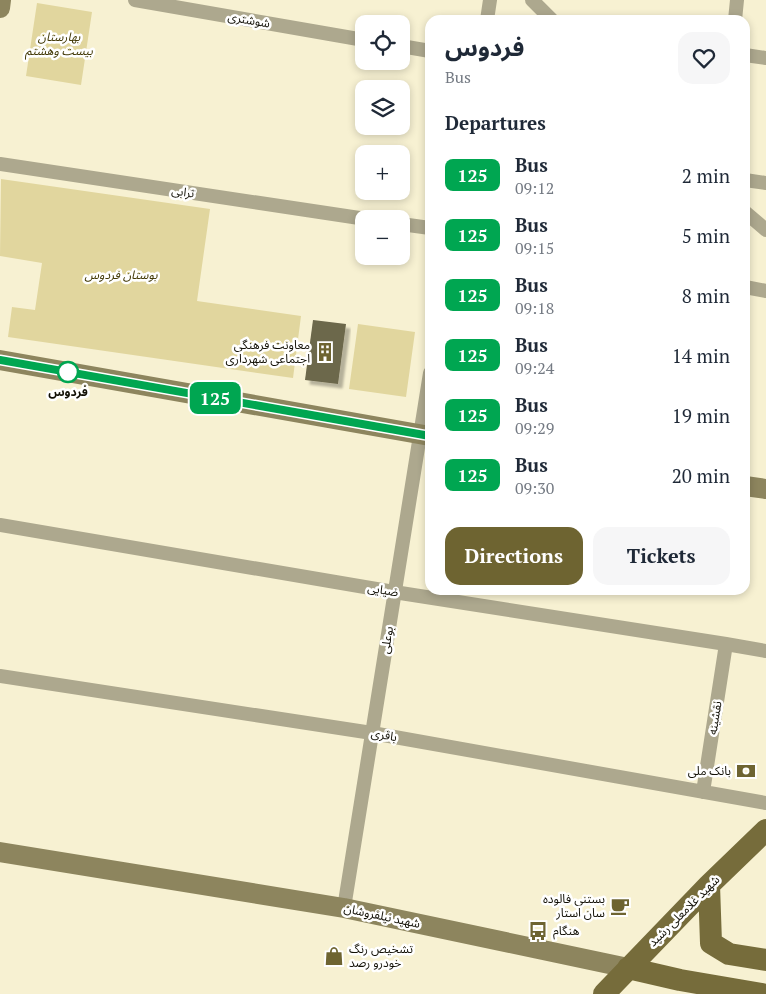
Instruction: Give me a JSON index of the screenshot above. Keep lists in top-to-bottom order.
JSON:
{
  "streets": {
    "main road": ["شهید غلامعلی رشید", "شهید نیلفروشان"],
    "street": [
      "شوشتری",
      "ترابی",
      "ضیایی",
      "بوعلی",
      "نقشینه",
      "باقری"
    ]
  },
  "crossings": [
    ["ضیایی", "بوعلی"],
    ["ضیایی", "نقشینه"],
    ["بوعلی", "باقری"],
    ["بوعلی", "شهید نیلفروشان"],
    ["نقشینه", "باقری"],
    ["شهید غلامعلی رشید", "شهید نیلفروشان"]
  ],
  "parks": ["بهارستان بیست وهشتم", "بوستان فردوس"],
  "places": {
    "building": ["معاونت فرهنگی اجتماعی شهرداری"],
    "other": ["فردوس"],
    "bank": ["بانک ملی"],
    "cafe": ["بستنی فالوده سان استار"],
    "bus stop": ["هنگام"],
    "shop": ["تشخیص رنگ خودرو رصد"]
  },
  "lines": ["bus line 125"],
  "page": {
    "on_map": "125",
    "map_buttons": ["+", "−"],
    "heading": [
      ["فردوس", "Bus"],
      "Departures"
    ],
    "list": [
      {
        "mark": "125",
        "name": "Bus",
        "note": "09:12",
        "value": "2 min"
      },
      {
        "mark": "125",
        "name": "Bus",
        "note": "09:15",
        "value": "5 min"
      },
      {
        "mark": "125",
        "name": "Bus",
        "note": "09:18",
        "value": "8 min"
      },
      {
        "mark": "125",
        "name": "Bus",
        "note": "09:24",
        "value": "14 min"
      },
      {
        "mark": "125",
        "name": "Bus",
        "note": "09:29",
        "value": "19 min"
      },
      {
        "mark": "125",
        "name": "Bus",
        "note": "09:30",
        "value": "20 min"
      }
    ],
    "buttons": ["Directions", "Tickets"]
  }
}
